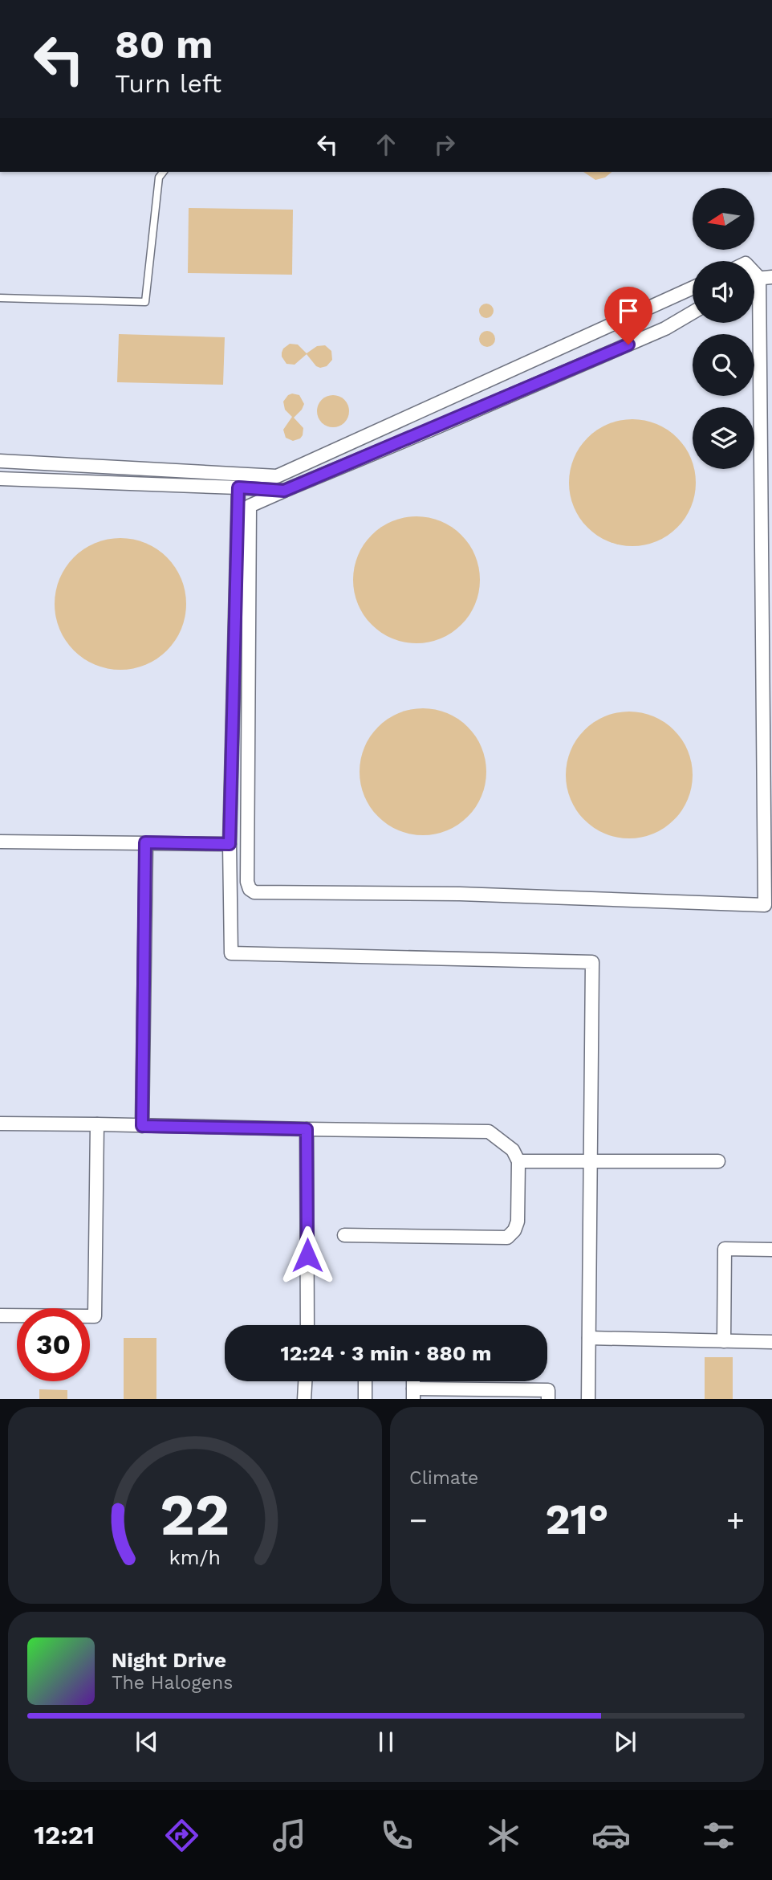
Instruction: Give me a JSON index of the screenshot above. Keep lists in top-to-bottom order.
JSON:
{
  "north": "left",
  "page": {
    "turn": ["80 m", "Turn left"],
    "limit": "30",
    "trip": "12:24 · 3 min · 880 m",
    "tile": "Climate",
    "heat": ["−", "21°", "+"],
    "song": ["Night Drive", "The Halogens"],
    "tabs": "12:21",
    "gauge": ["22", "km/h"]
  }
}
